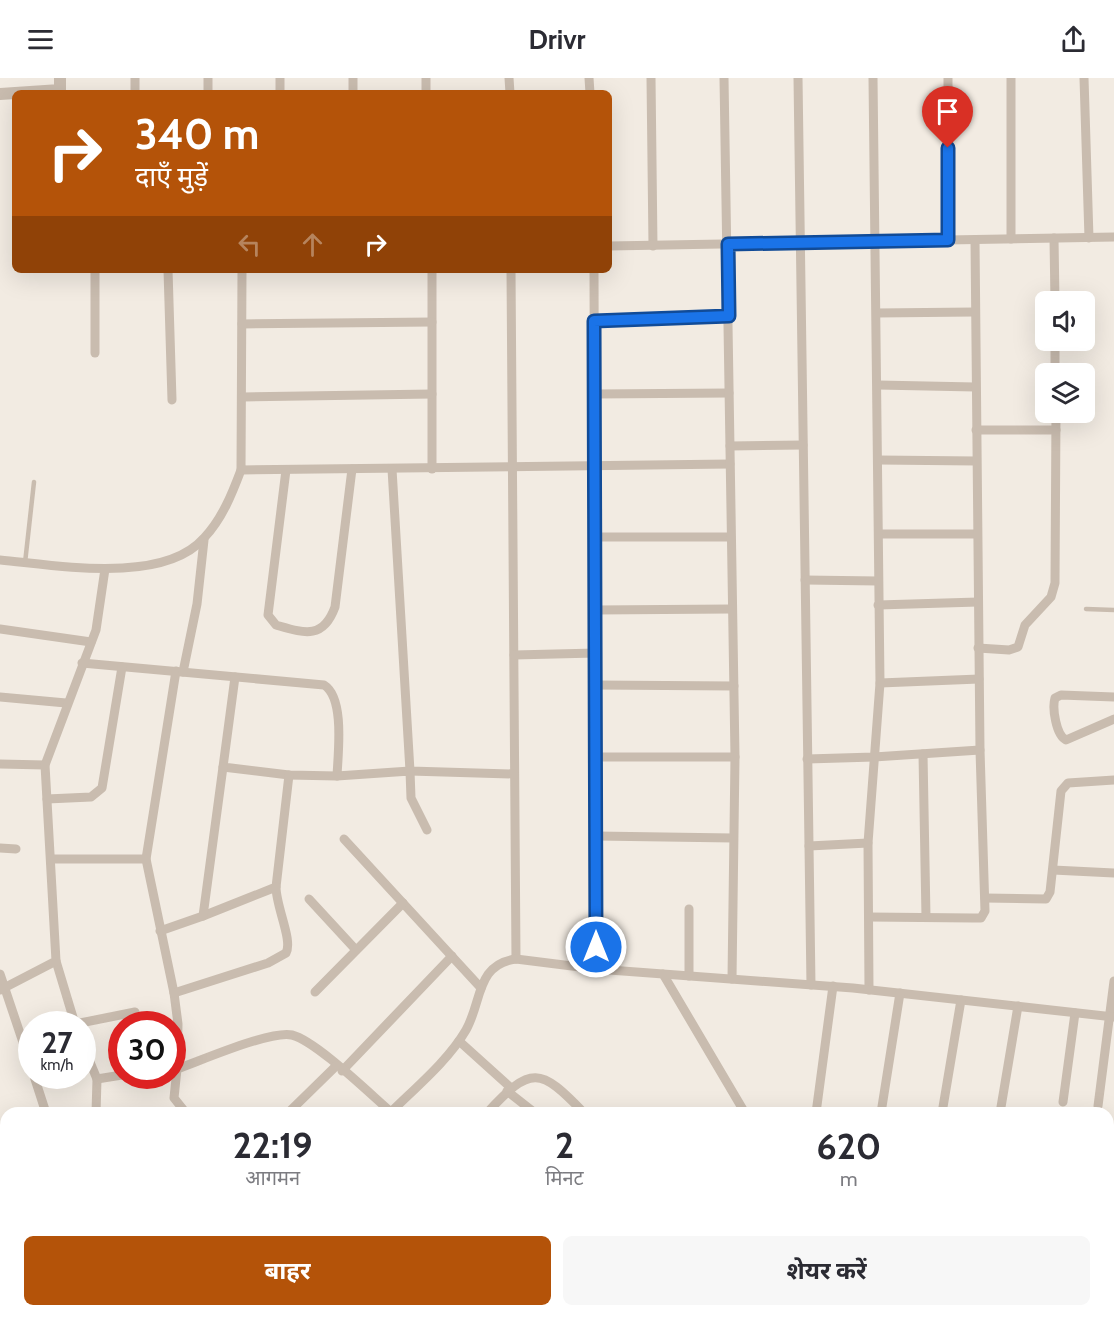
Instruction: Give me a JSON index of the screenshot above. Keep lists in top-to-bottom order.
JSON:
{
  "page": {
    "header": "Drivr",
    "turn": ["340 m", "दाएँ मुड़ें"],
    "speed": "27 km/h",
    "limit": "30",
    "eta": [
      "22:19",
      "आगमन",
      "2",
      "मिनट",
      "620",
      "m"
    ],
    "buttons": ["बाहर", "शेयर करें"]
  }
}
